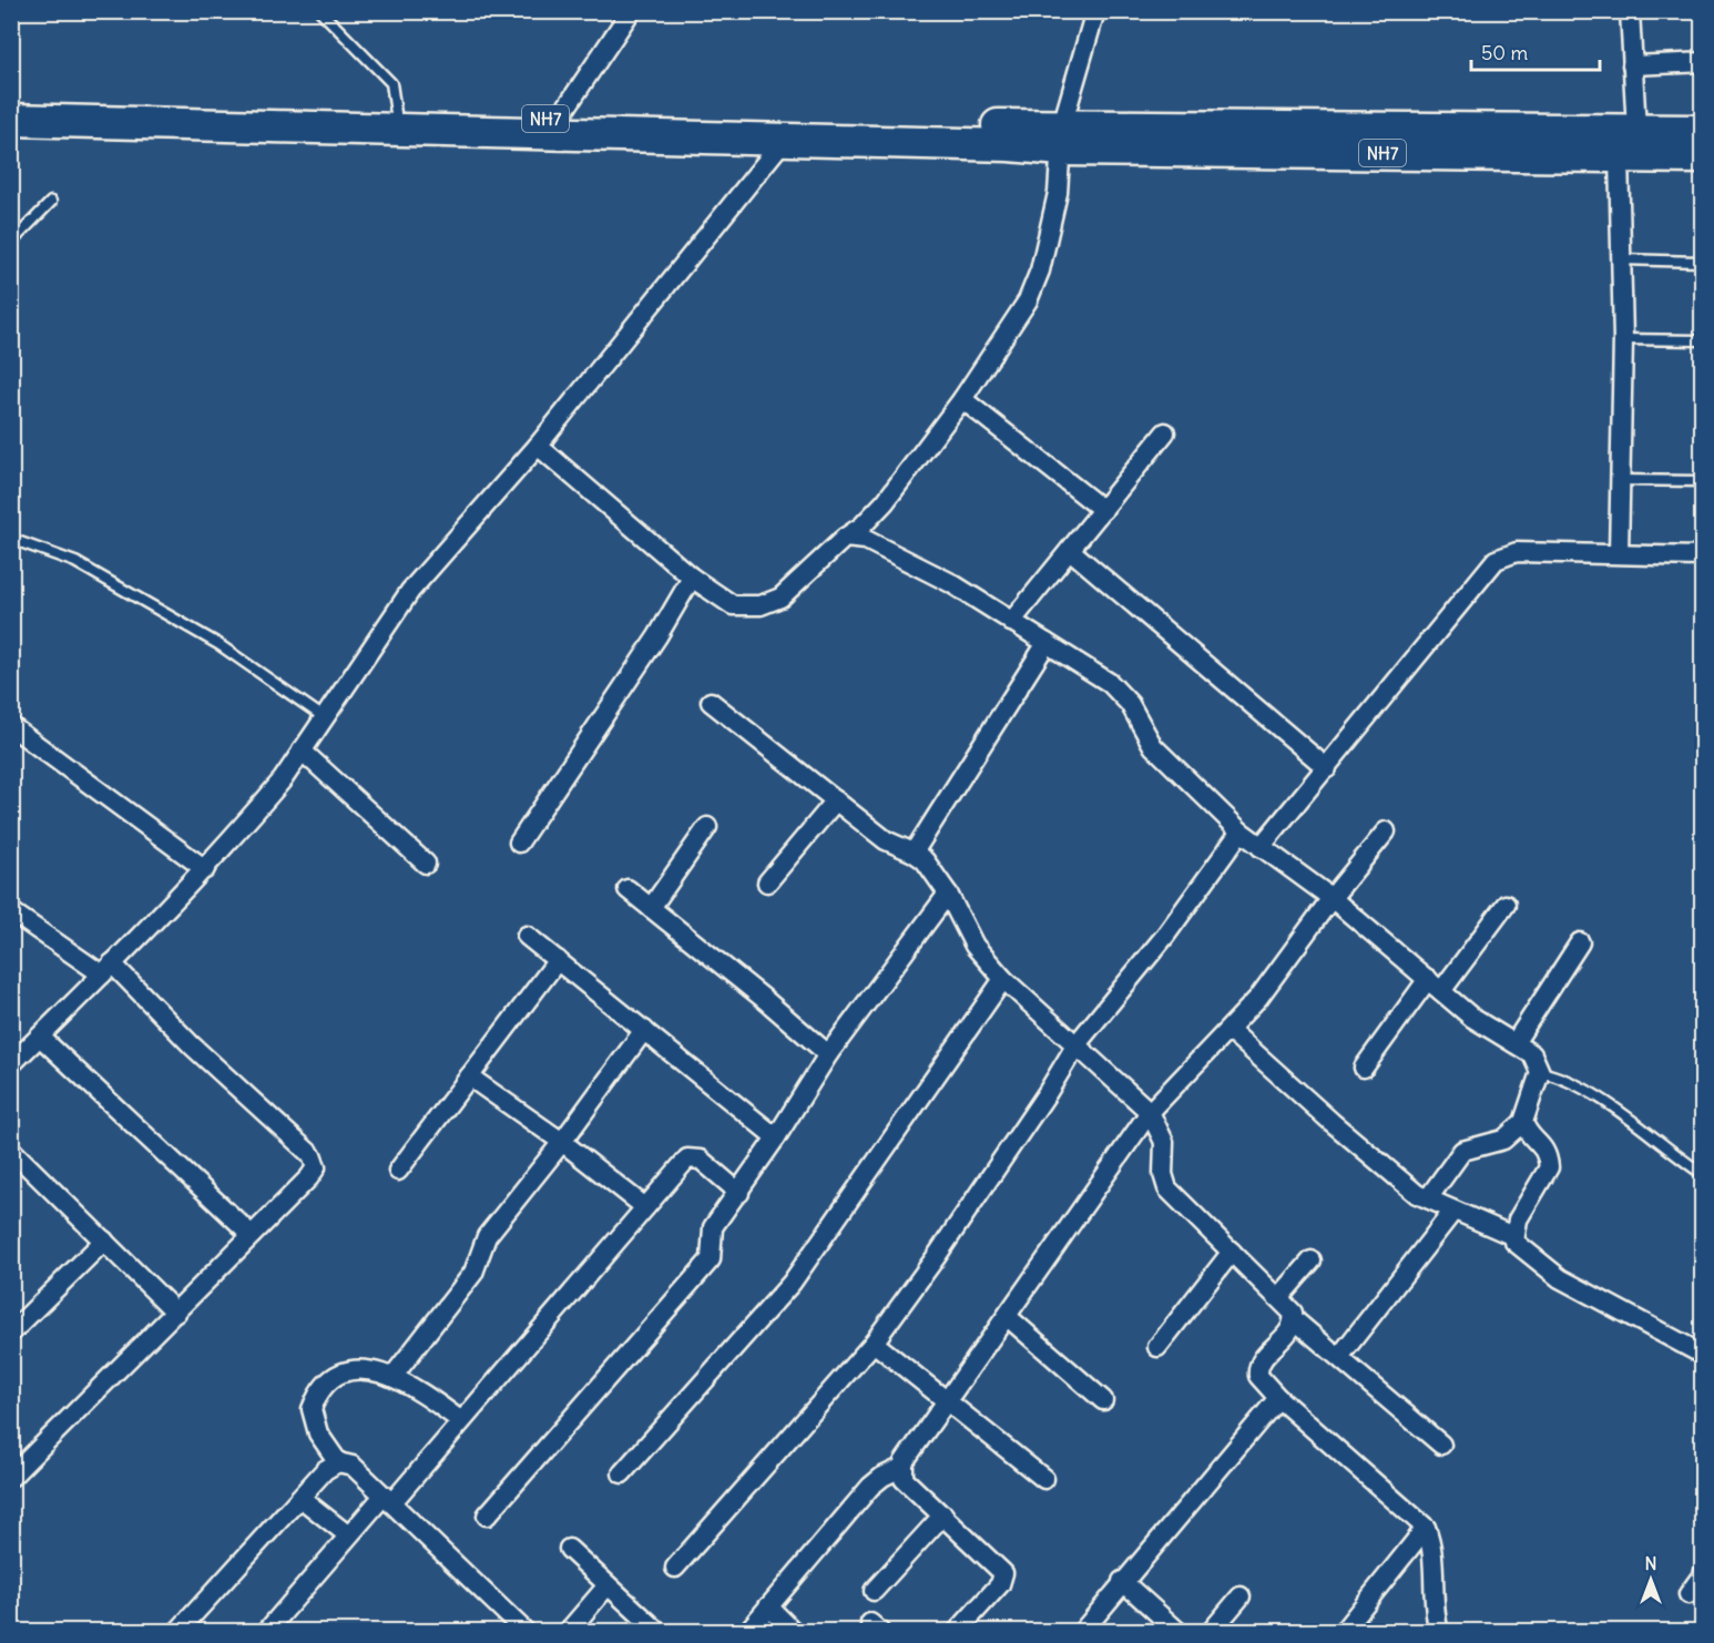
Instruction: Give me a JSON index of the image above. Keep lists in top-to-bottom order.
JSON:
{
  "streets": {
    "highway": ["NH7"]
  },
  "scale_bar": "50 m",
  "north": "top"
}
